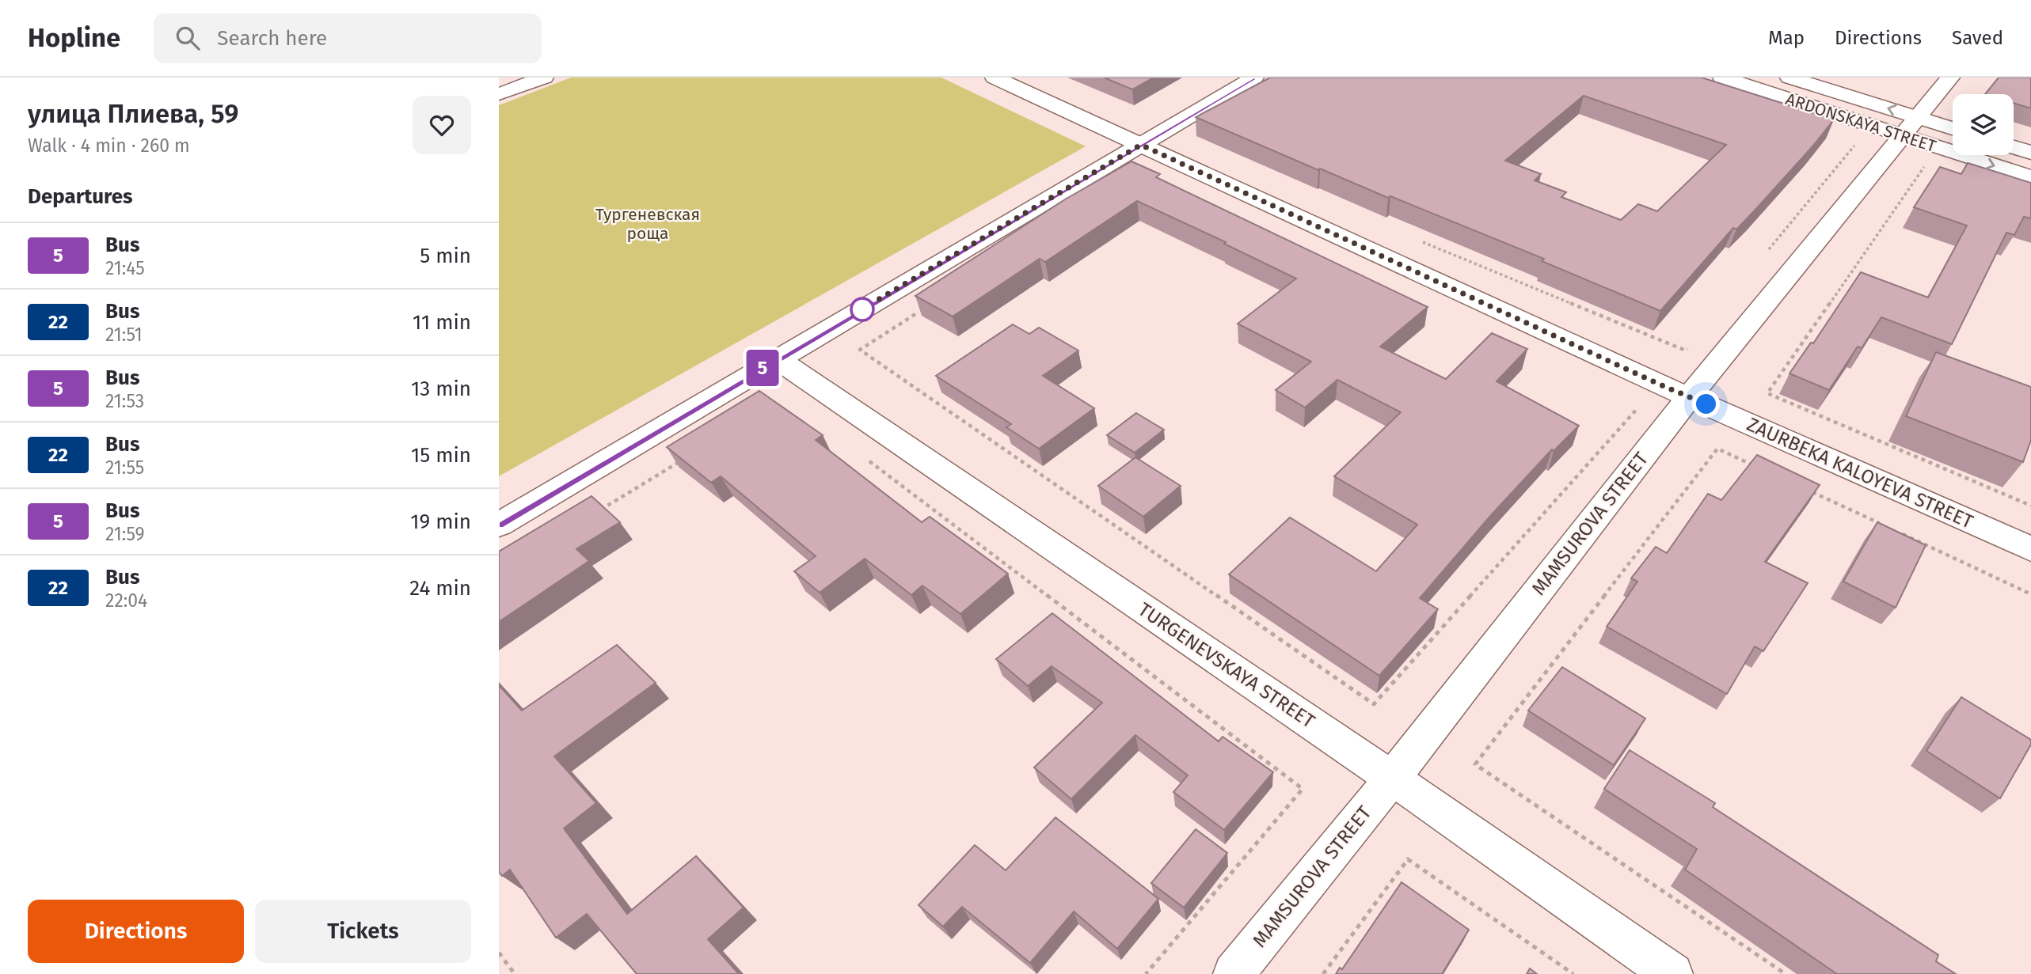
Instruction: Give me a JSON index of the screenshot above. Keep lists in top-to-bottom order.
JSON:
{
  "streets": {
    "street": [
      "ARDONSKAYA STREET",
      "ZAURBEKA KALOYEVA STREET",
      "MAMSUROVA STREET",
      "TURGENEVSKAYA STREET"
    ]
  },
  "crossings": [
    ["ARDONSKAYA STREET", "MAMSUROVA STREET"],
    ["ZAURBEKA KALOYEVA STREET", "MAMSUROVA STREET"],
    ["MAMSUROVA STREET", "TURGENEVSKAYA STREET"]
  ],
  "parks": ["Тургеневская роща"],
  "lines": ["bus line 5"],
  "page": {
    "header": "Hopline",
    "search": "Search here",
    "nav": ["Map", "Directions", "Saved"],
    "heading": [
      ["улица Плиева, 59", "Walk · 4 min · 260 m"],
      "Departures"
    ],
    "on_map": "5",
    "list": [
      {
        "mark": "5",
        "name": "Bus",
        "note": "21:45",
        "value": "5 min"
      },
      {
        "mark": "22",
        "name": "Bus",
        "note": "21:51",
        "value": "11 min"
      },
      {
        "mark": "5",
        "name": "Bus",
        "note": "21:53",
        "value": "13 min"
      },
      {
        "mark": "22",
        "name": "Bus",
        "note": "21:55",
        "value": "15 min"
      },
      {
        "mark": "5",
        "name": "Bus",
        "note": "21:59",
        "value": "19 min"
      },
      {
        "mark": "22",
        "name": "Bus",
        "note": "22:04",
        "value": "24 min"
      }
    ],
    "buttons": ["Directions", "Tickets"]
  }
}
